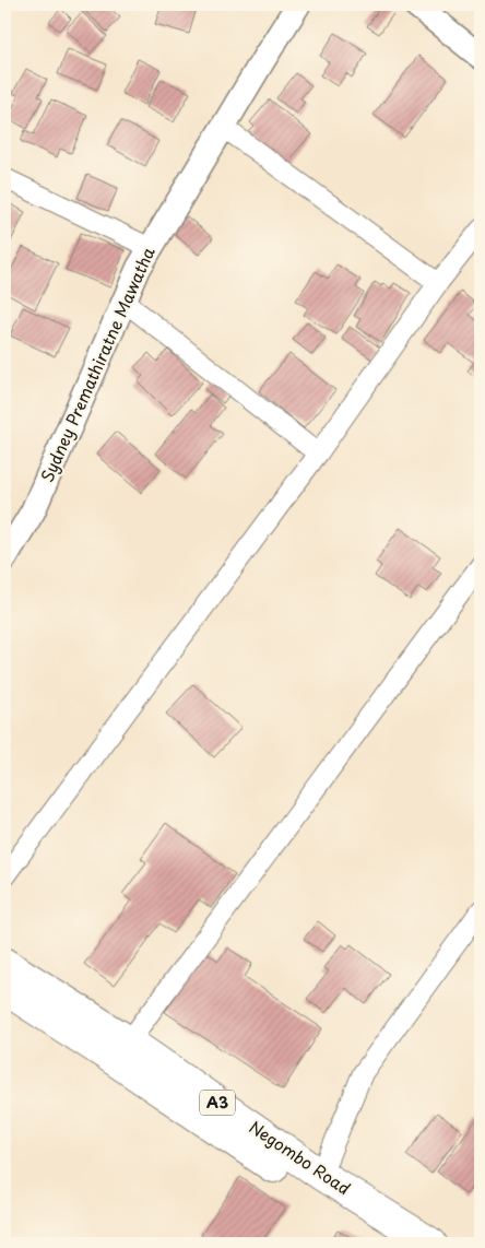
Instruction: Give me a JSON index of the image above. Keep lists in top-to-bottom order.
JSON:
{
  "streets": {
    "highway": ["A3", "Negombo Road"],
    "street": ["Sydney Premathiratne Mawatha"]
  }
}
